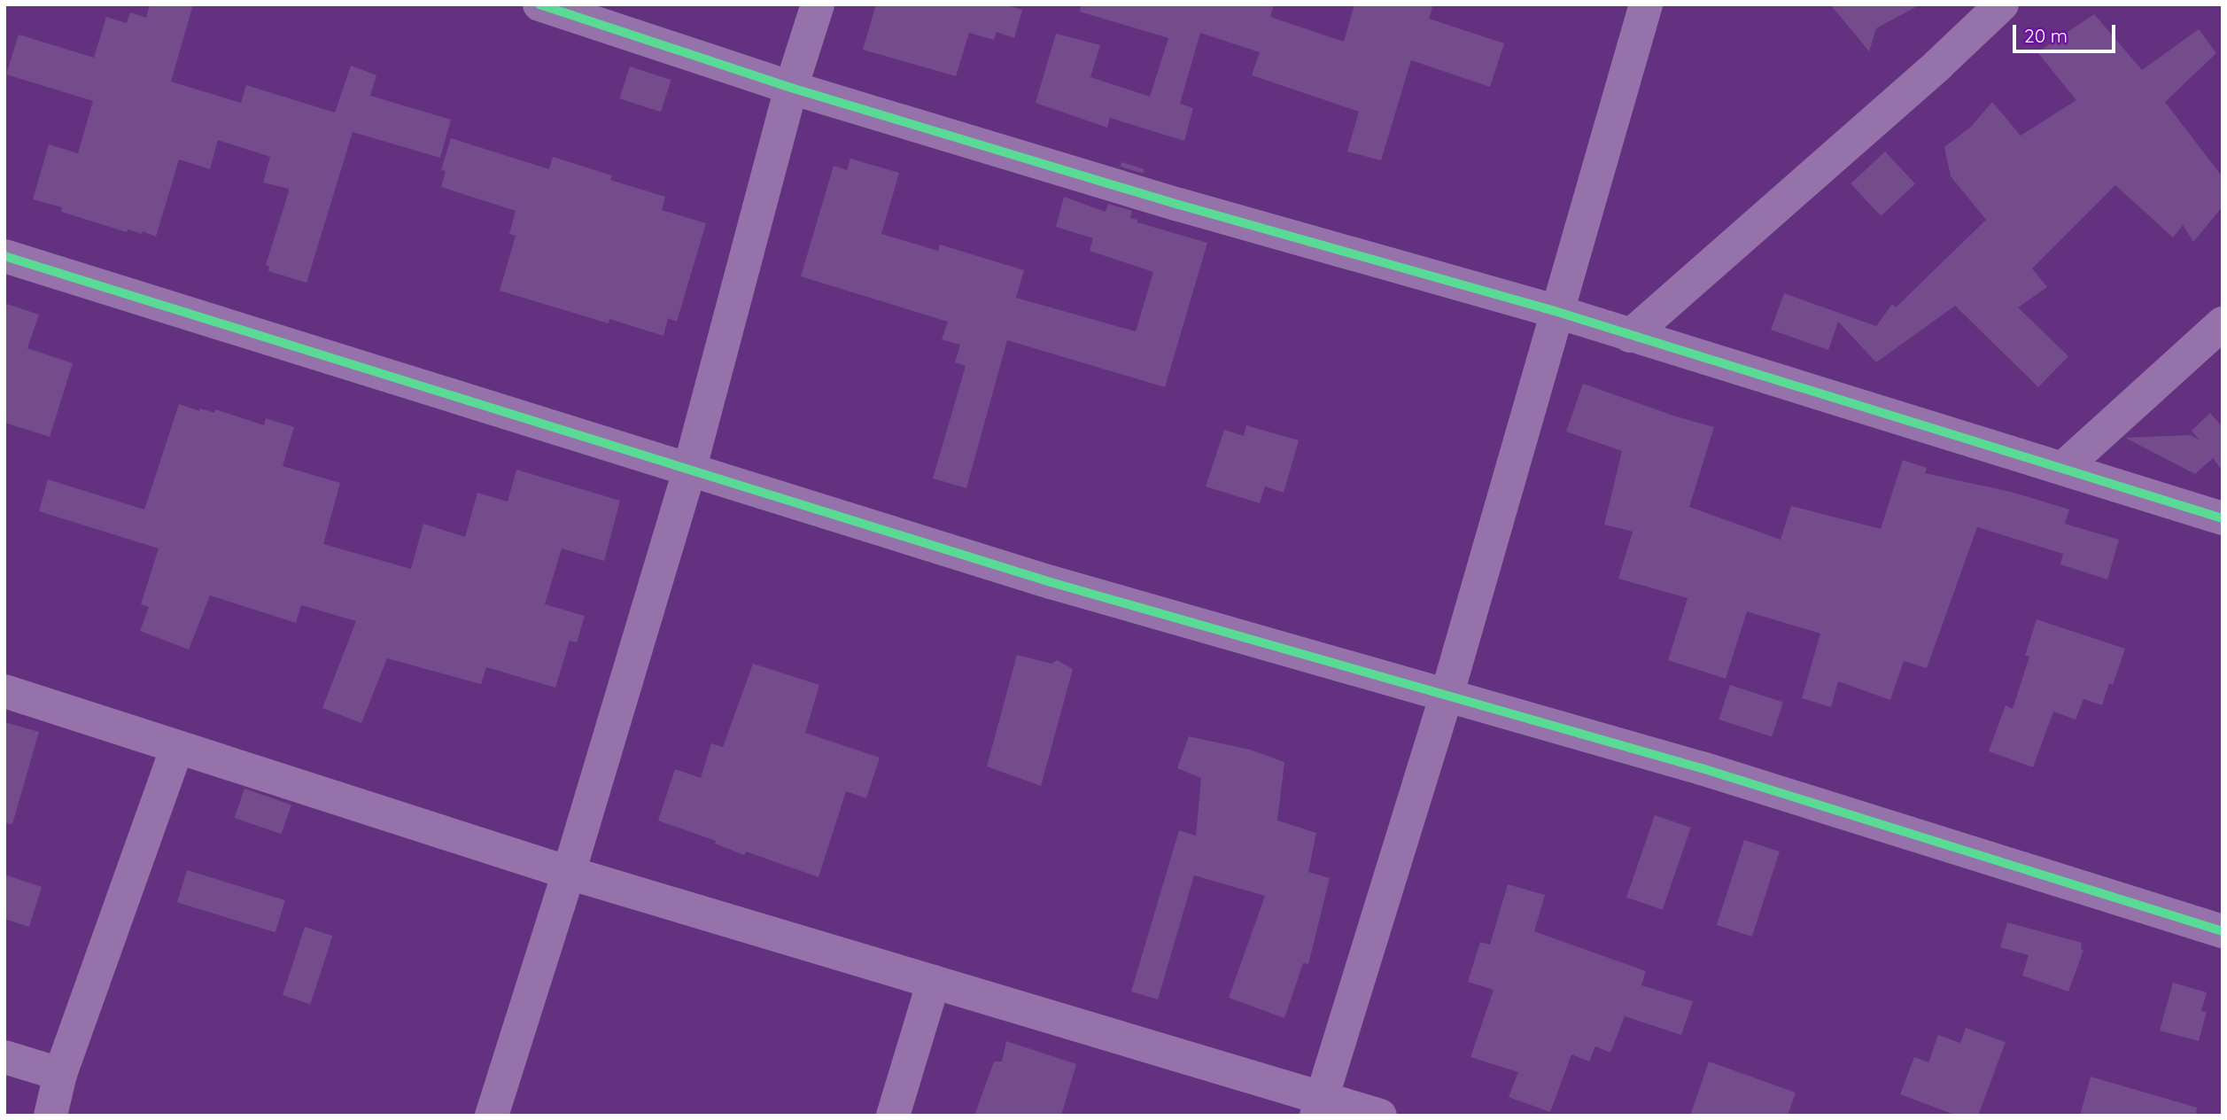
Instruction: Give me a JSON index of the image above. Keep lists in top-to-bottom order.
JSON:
{
  "scale_bar": "20 m"
}
